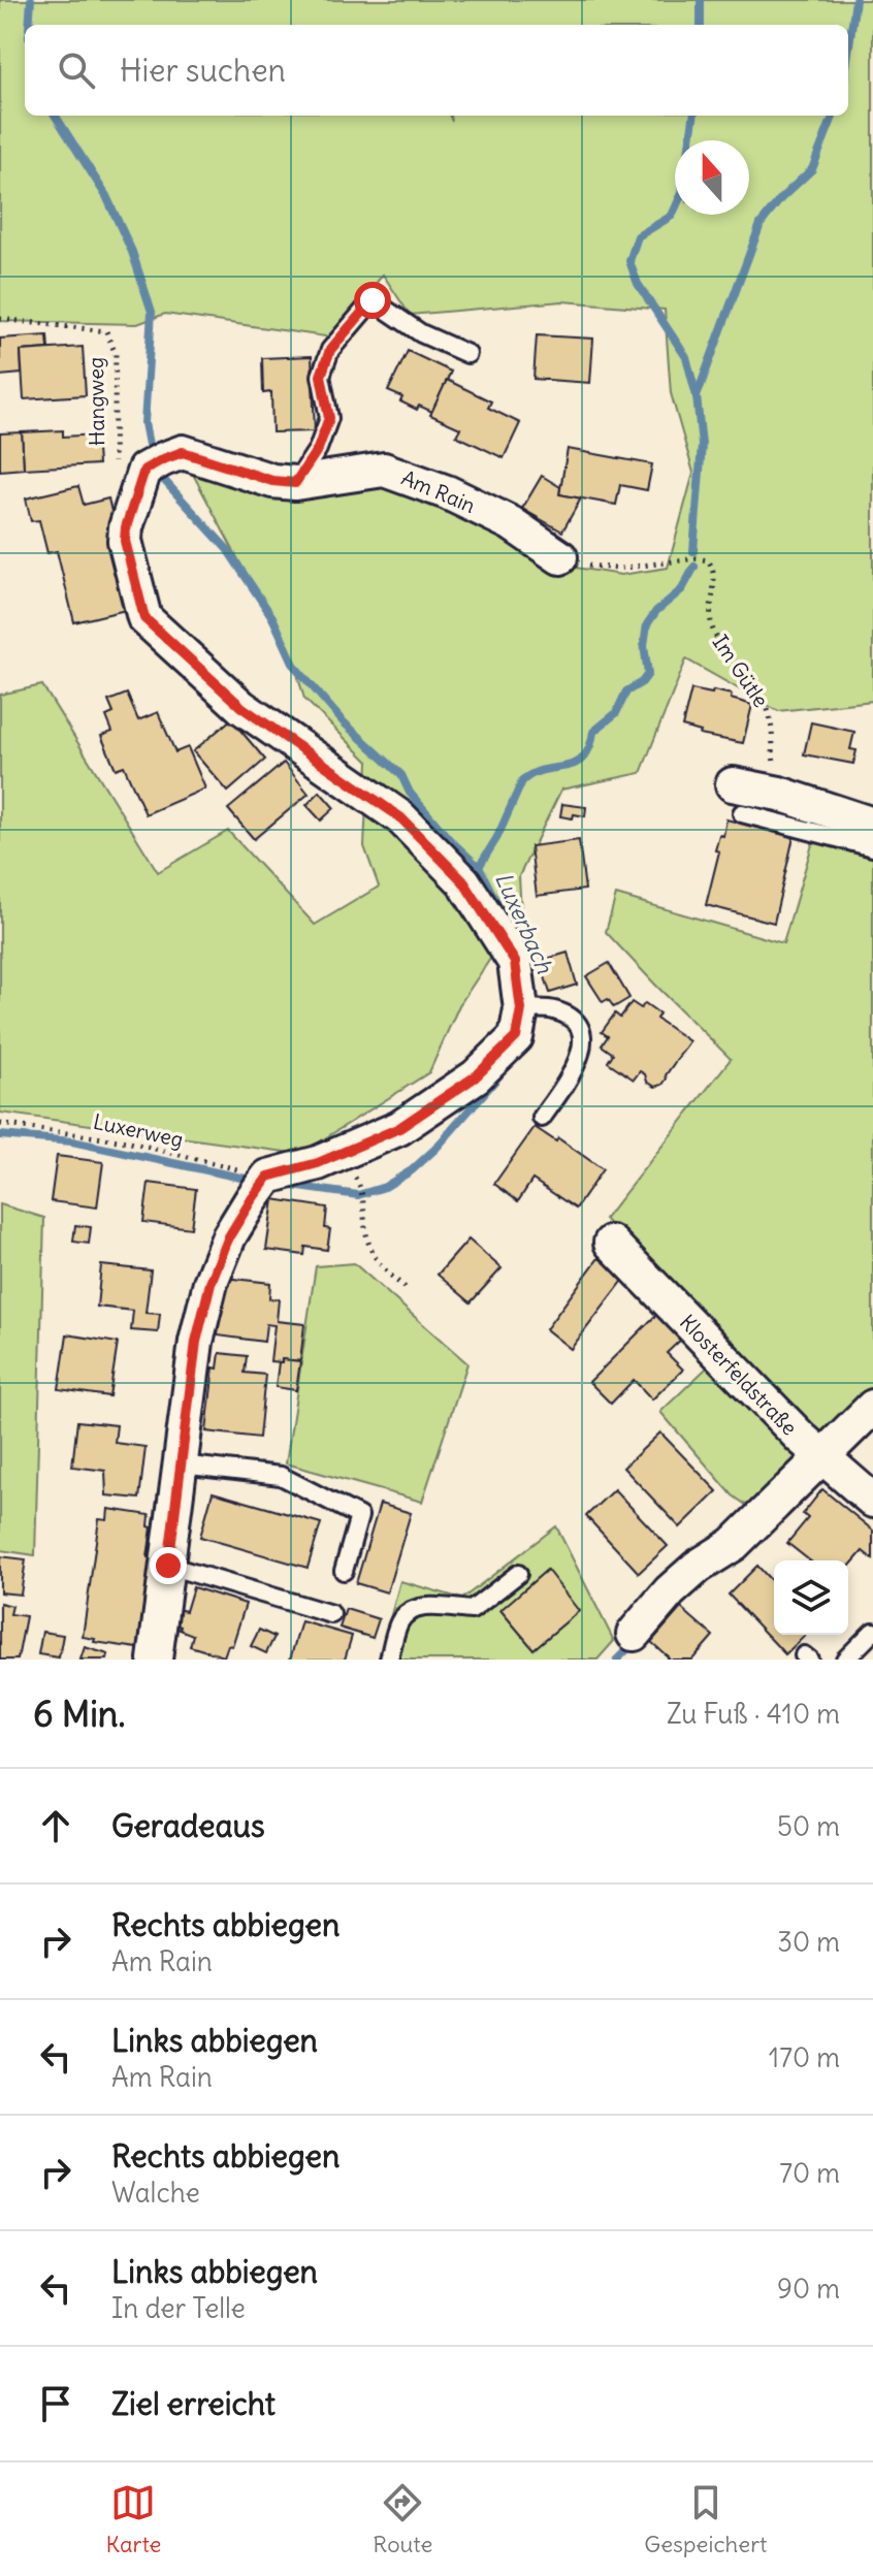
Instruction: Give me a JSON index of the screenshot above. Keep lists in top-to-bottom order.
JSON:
{
  "streets": {
    "street": ["Am Rain", "Klosterfeldstraße"],
    "path": ["Hangweg", "Im Gütle", "Luxerweg"]
  },
  "crossings": [
    ["Am Rain", "Im Gütle"]
  ],
  "water": ["Luxerbach"],
  "north": "top",
  "page": {
    "search": "Hier suchen",
    "heading": ["6 Min.", "Zu Fuß · 410 m"],
    "list": [
      ["Geradeaus", "50 m"],
      ["Rechts abbiegen", "Am Rain", "30 m"],
      ["Links abbiegen", "Am Rain", "170 m"],
      ["Rechts abbiegen", "Walche", "70 m"],
      ["Links abbiegen", "In der Telle", "90 m"],
      "Ziel erreicht"
    ],
    "nav": ["Karte", "Route", "Gespeichert"]
  }
}
